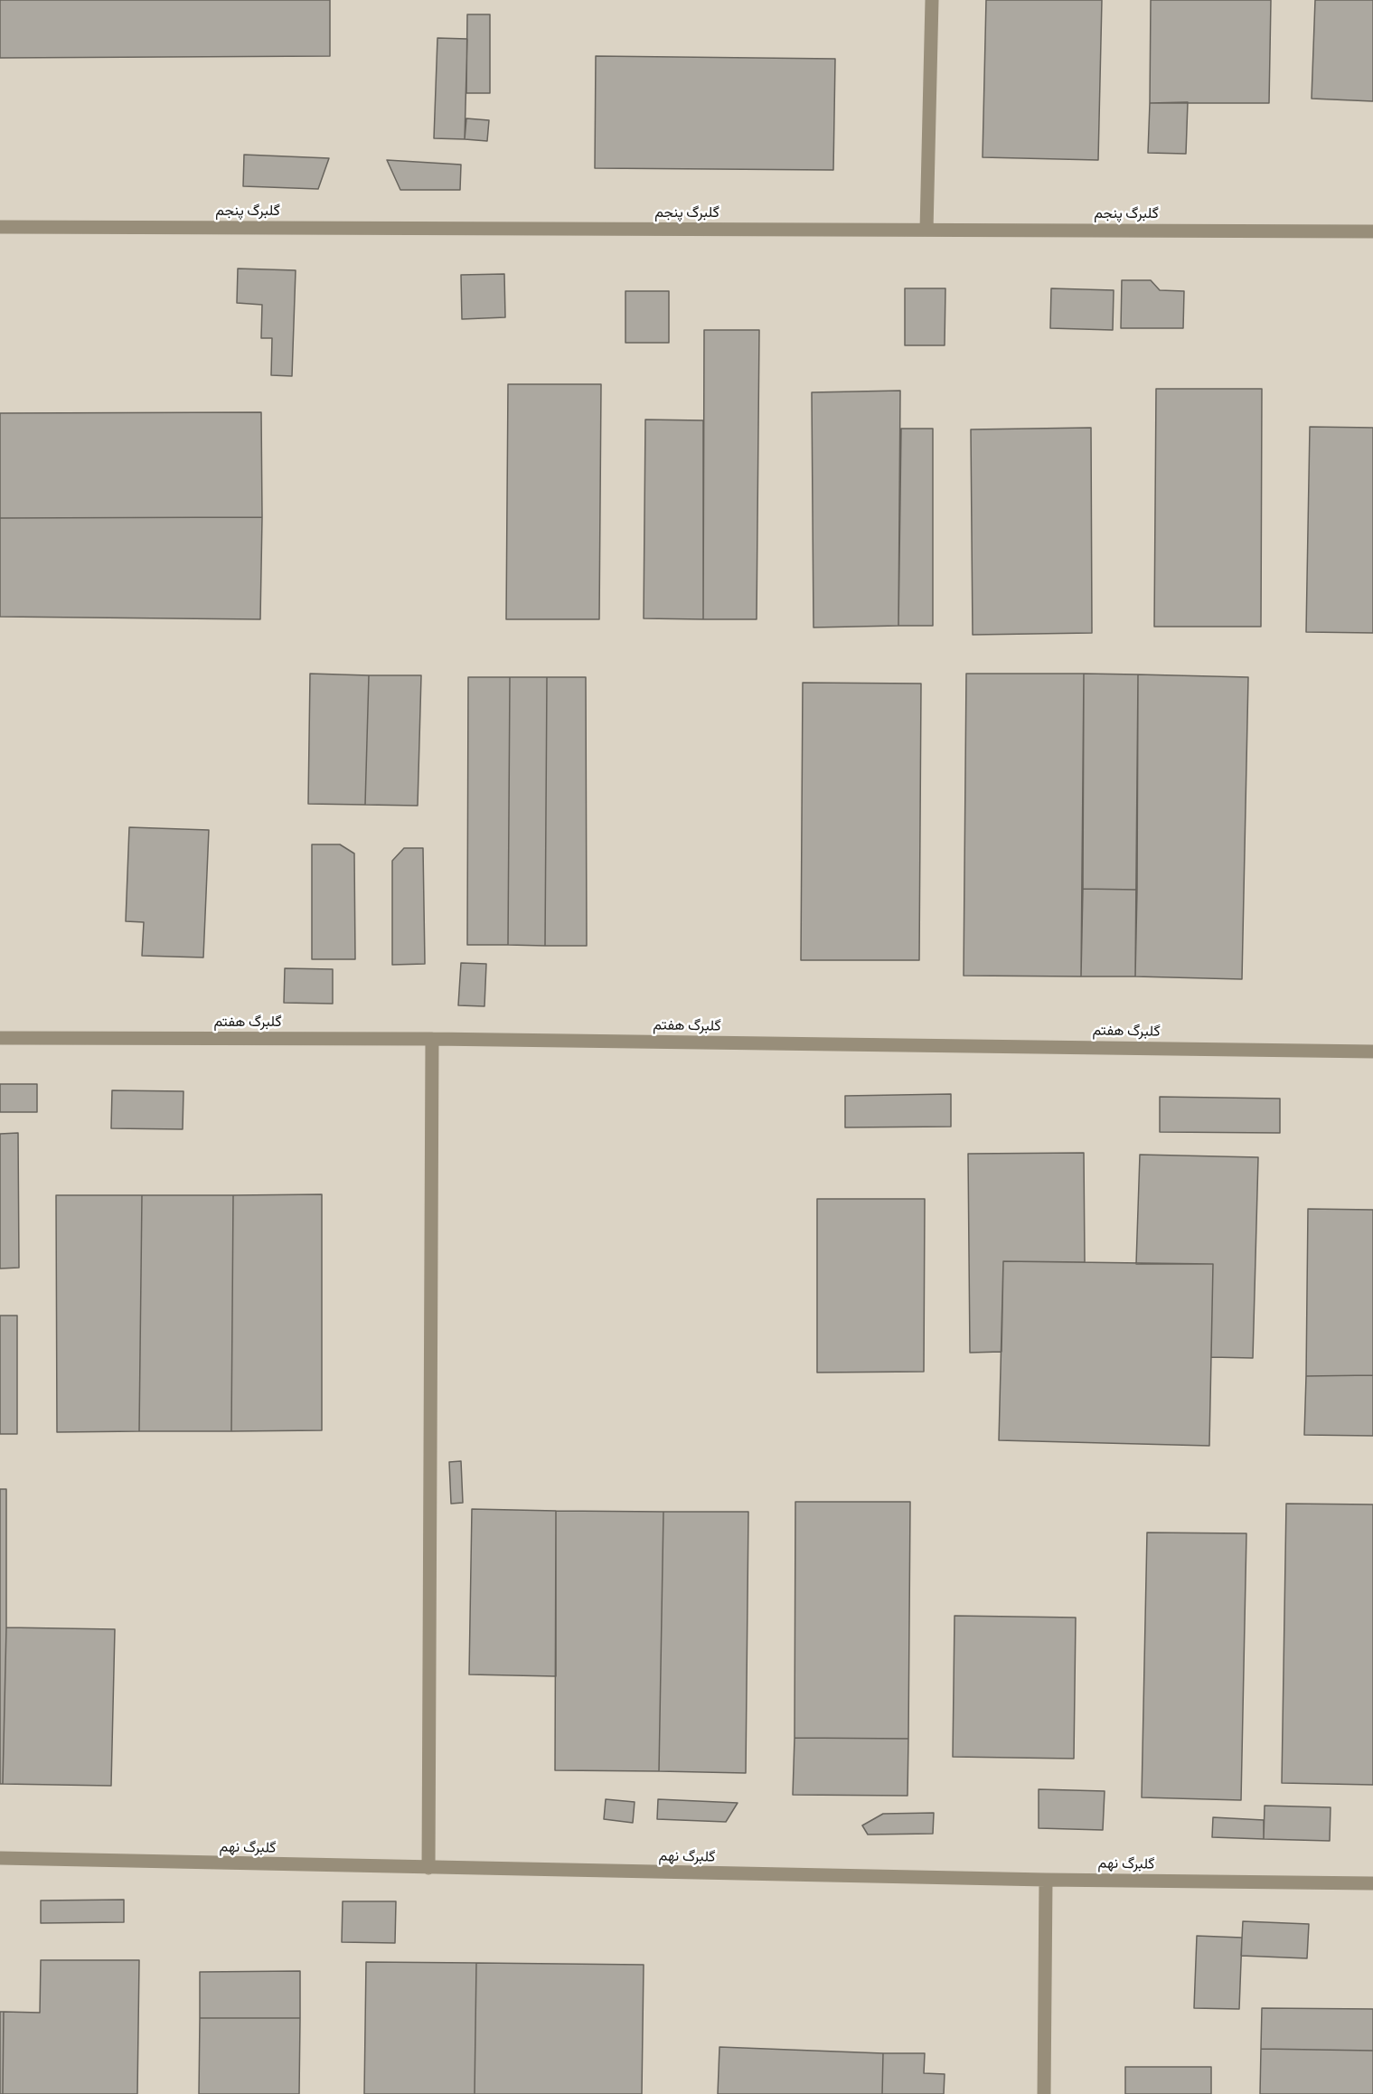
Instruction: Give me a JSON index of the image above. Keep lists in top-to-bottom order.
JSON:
{
  "streets": {
    "street": ["گلبرگ پنجم", "گلبرگ هفتم", "گلبرگ نهم"]
  }
}
